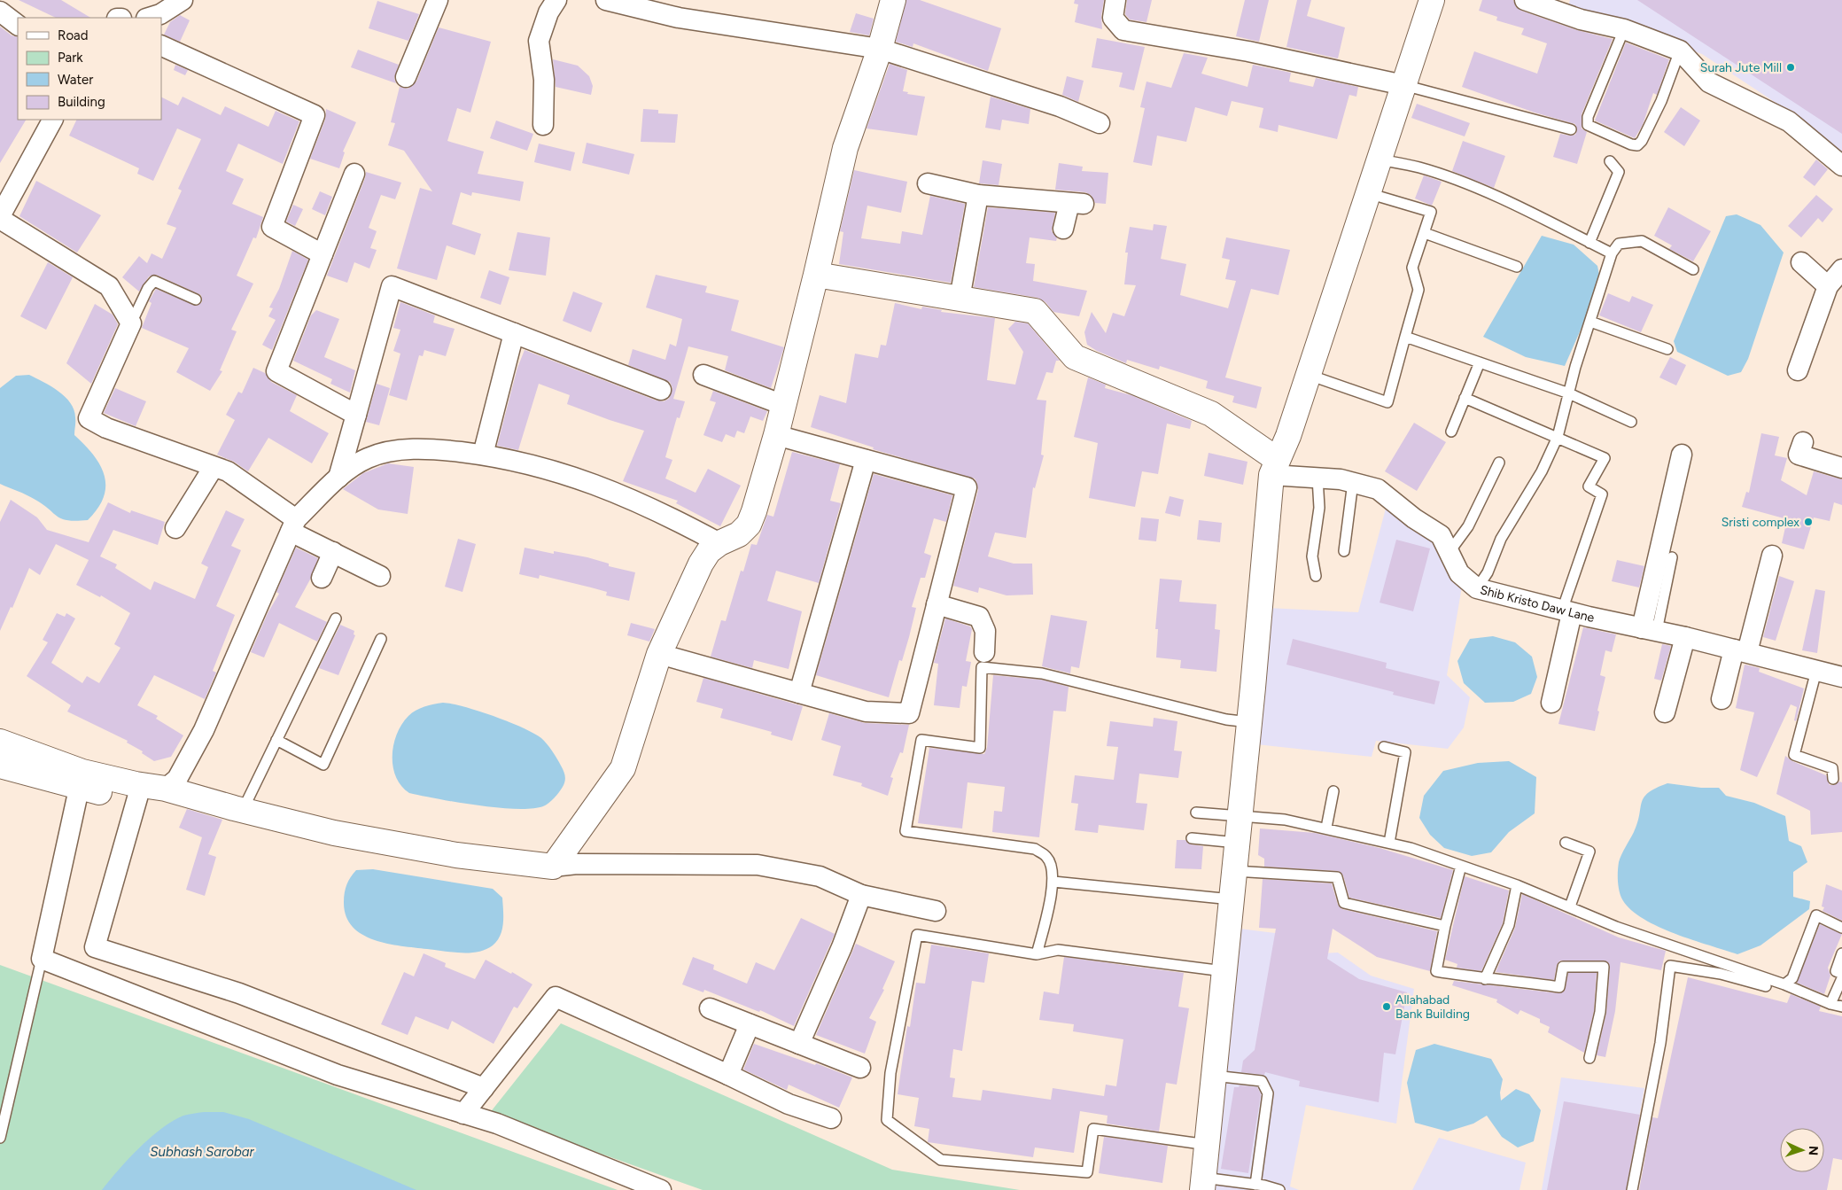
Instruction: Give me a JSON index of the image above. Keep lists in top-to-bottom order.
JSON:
{
  "streets": {
    "street": ["Shib Kristo Daw Lane"]
  },
  "water": ["Subhash Sarobar"],
  "places": ["Surah Jute Mill", "Sristi complex", "Allahabad Bank Building"],
  "legend": [
    "Road",
    "Park",
    "Water",
    "Building"
  ],
  "north": "right"
}
